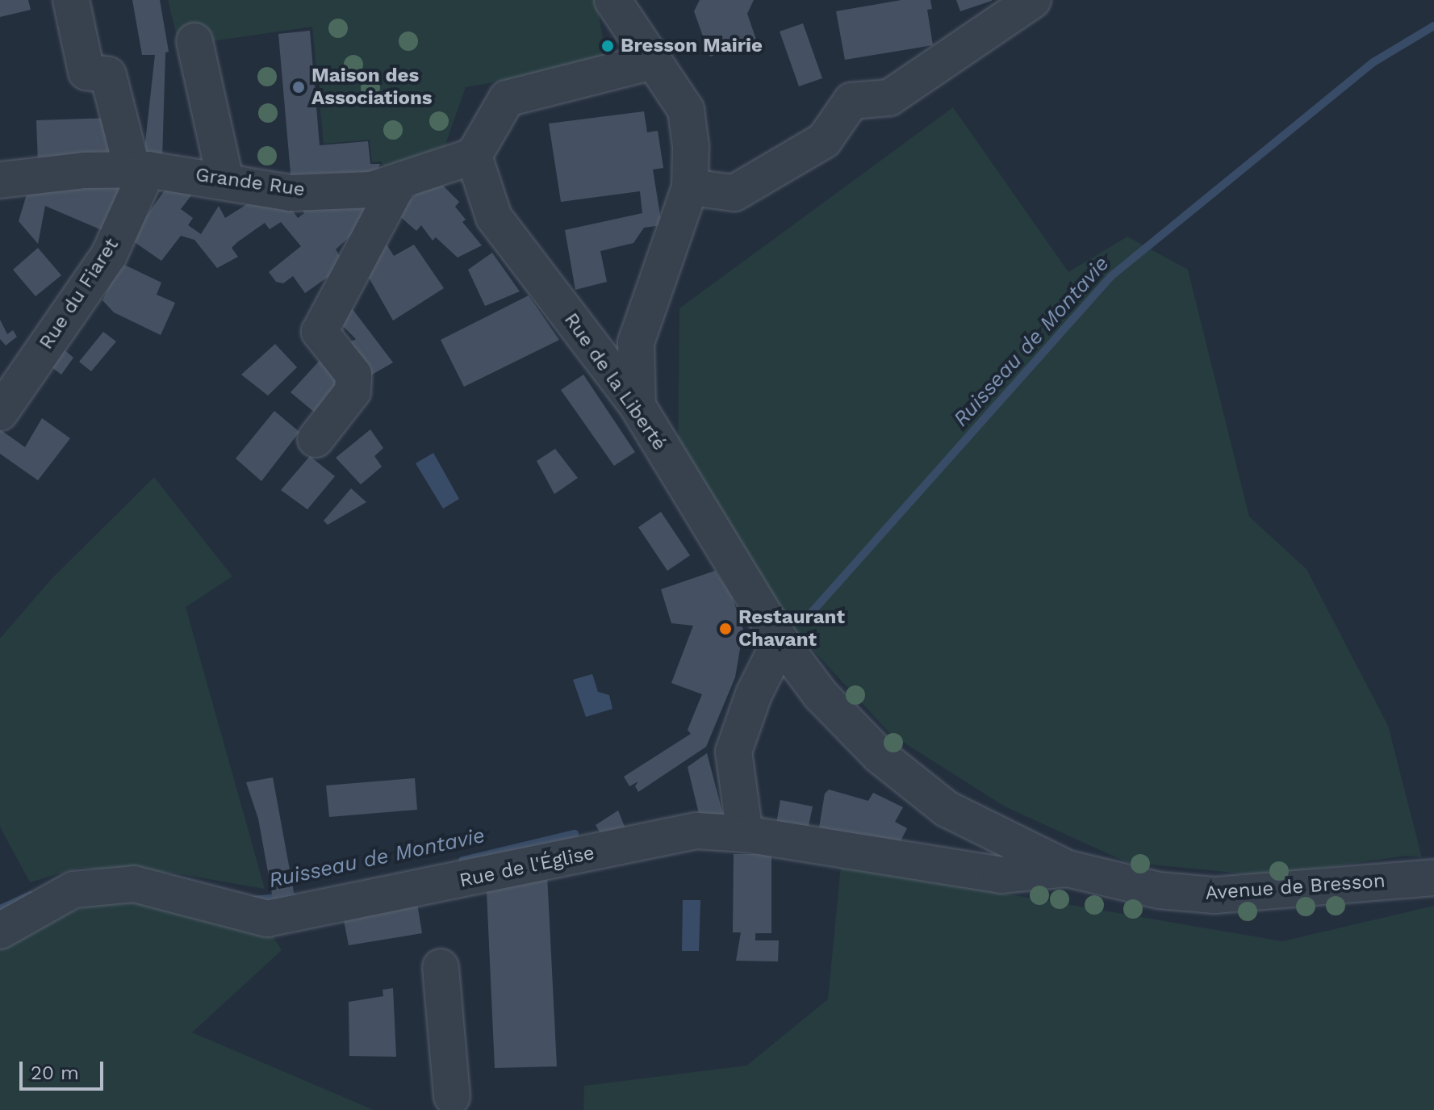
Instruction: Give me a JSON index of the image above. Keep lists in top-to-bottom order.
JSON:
{
  "streets": {
    "street": [
      "Grande Rue",
      "Rue du Fiaret",
      "Rue de la Liberté",
      "Rue de l'Église",
      "Avenue de Bresson"
    ]
  },
  "crossings": [
    ["Grande Rue", "Rue du Fiaret"],
    ["Grande Rue", "Rue de la Liberté"],
    ["Rue de la Liberté", "Avenue de Bresson"],
    ["Rue de l'Église", "Avenue de Bresson"]
  ],
  "water": ["Ruisseau de Montavie"],
  "places": ["Bresson Mairie", "Maison des Associations", "Restaurant Chavant"],
  "scale_bar": "20 m"
}
